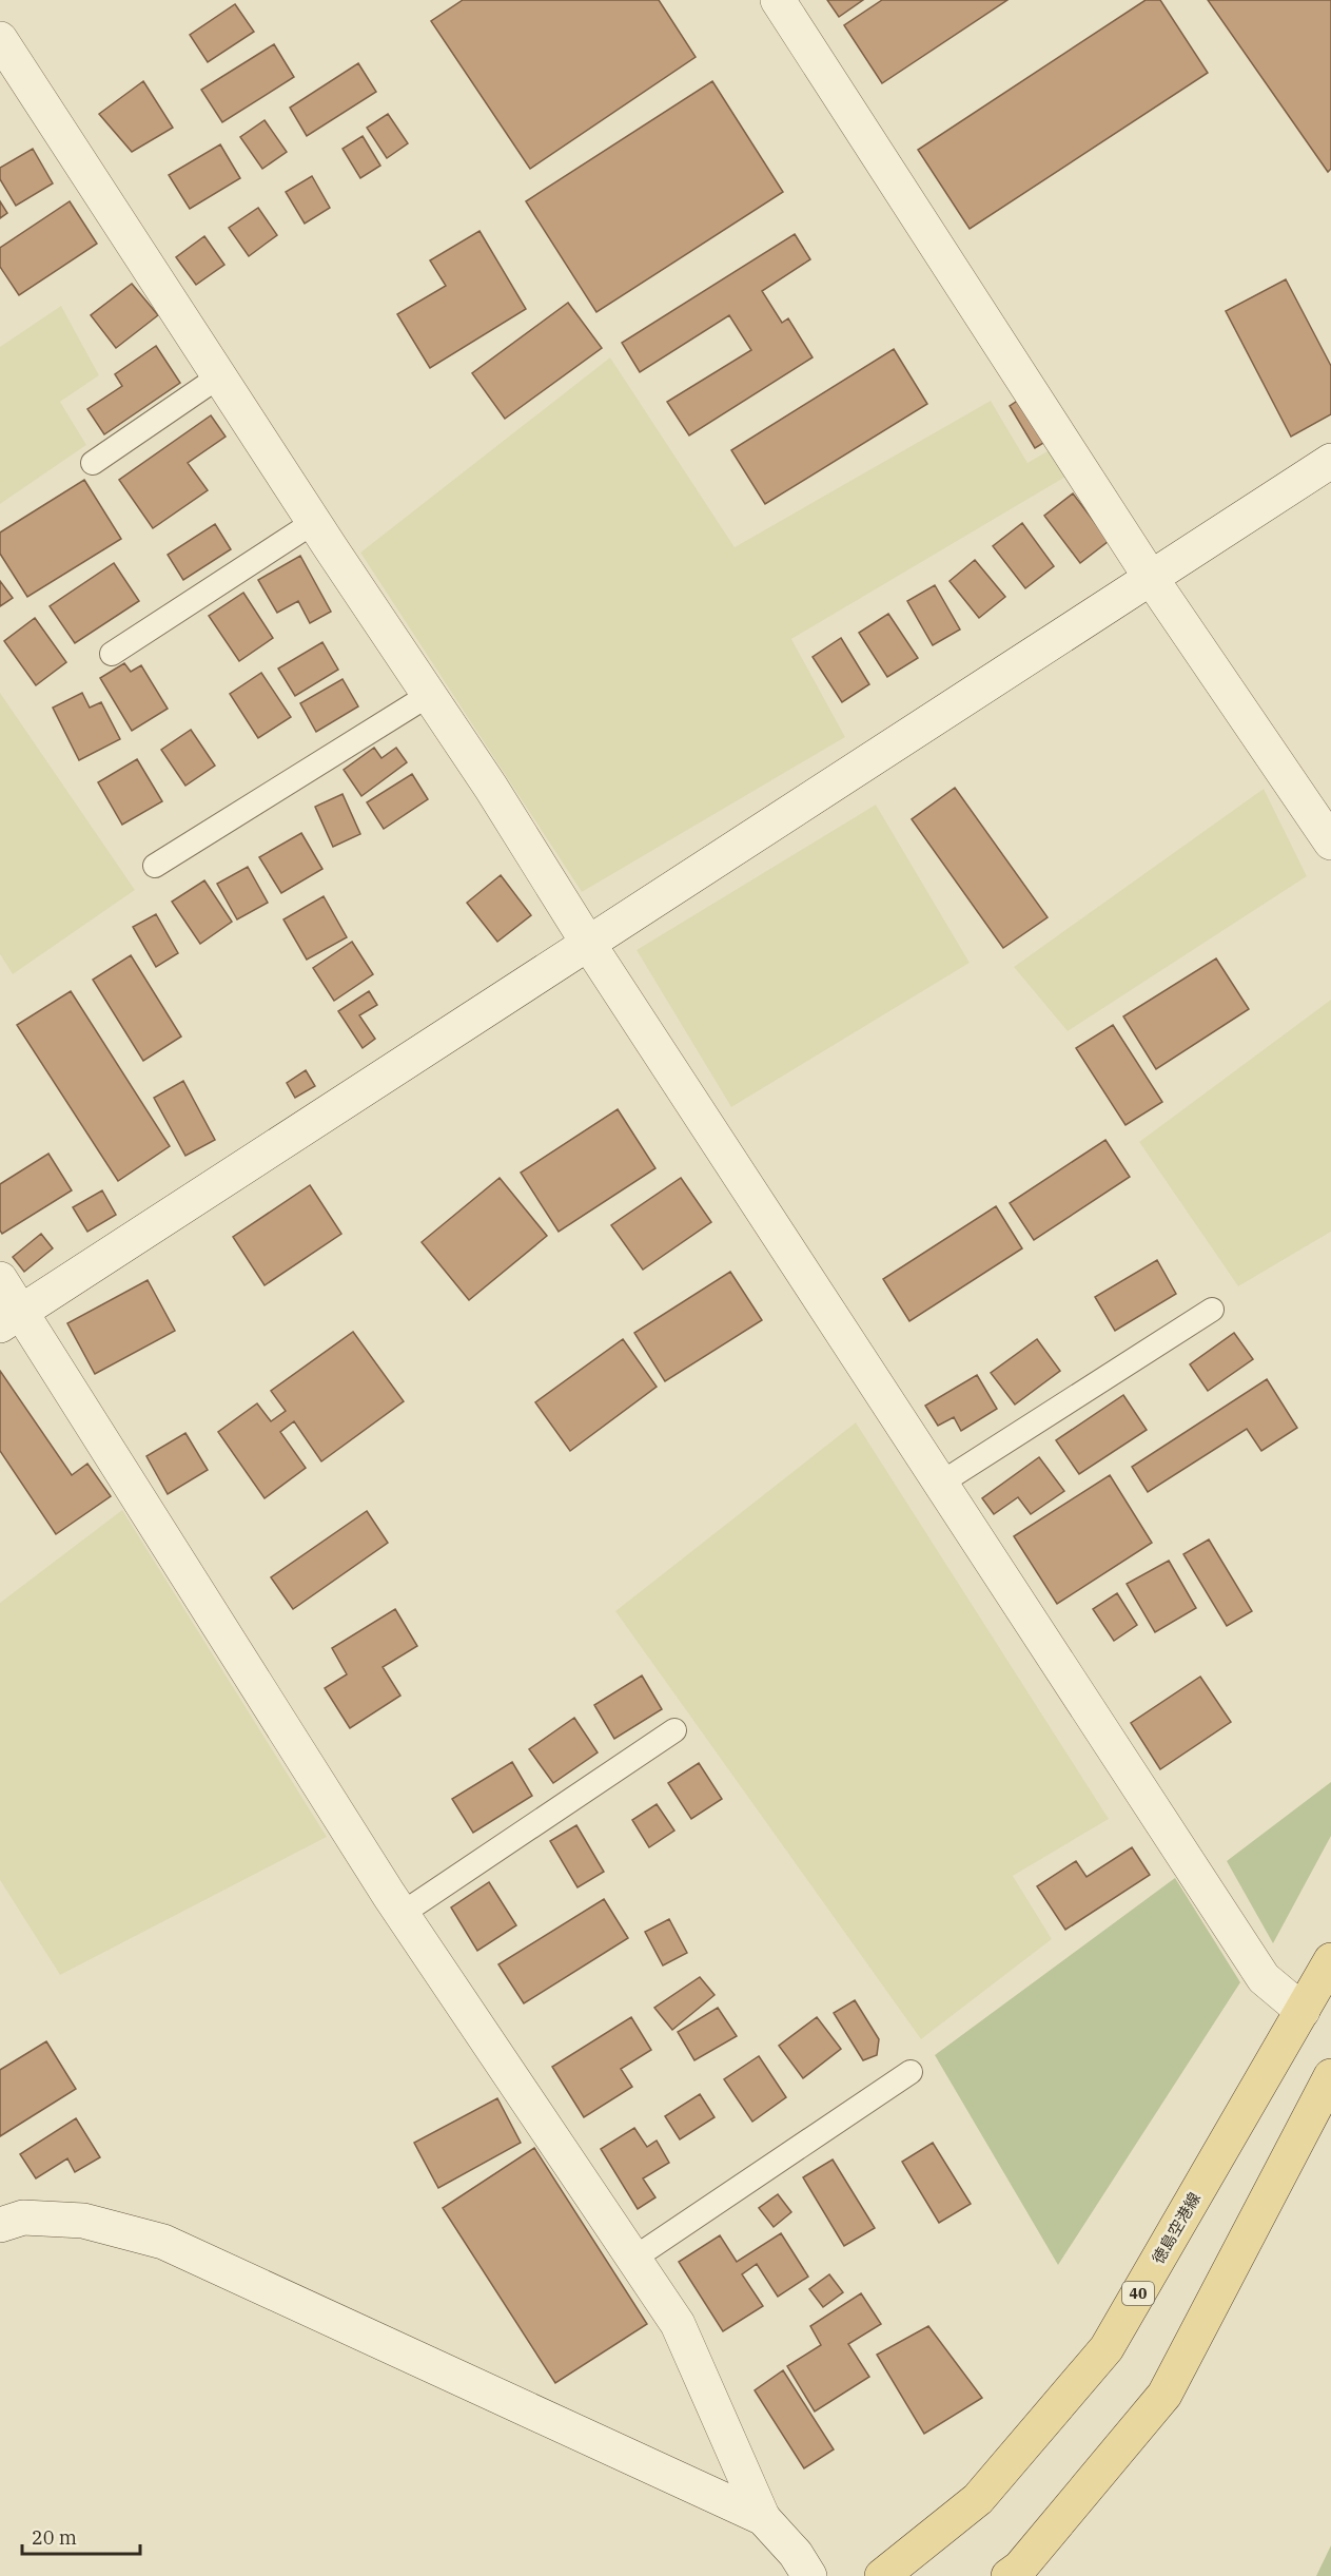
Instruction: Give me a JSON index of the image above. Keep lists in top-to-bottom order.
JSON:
{
  "streets": {
    "main road": ["徳島空港線", "40"]
  },
  "scale_bar": "20 m"
}
